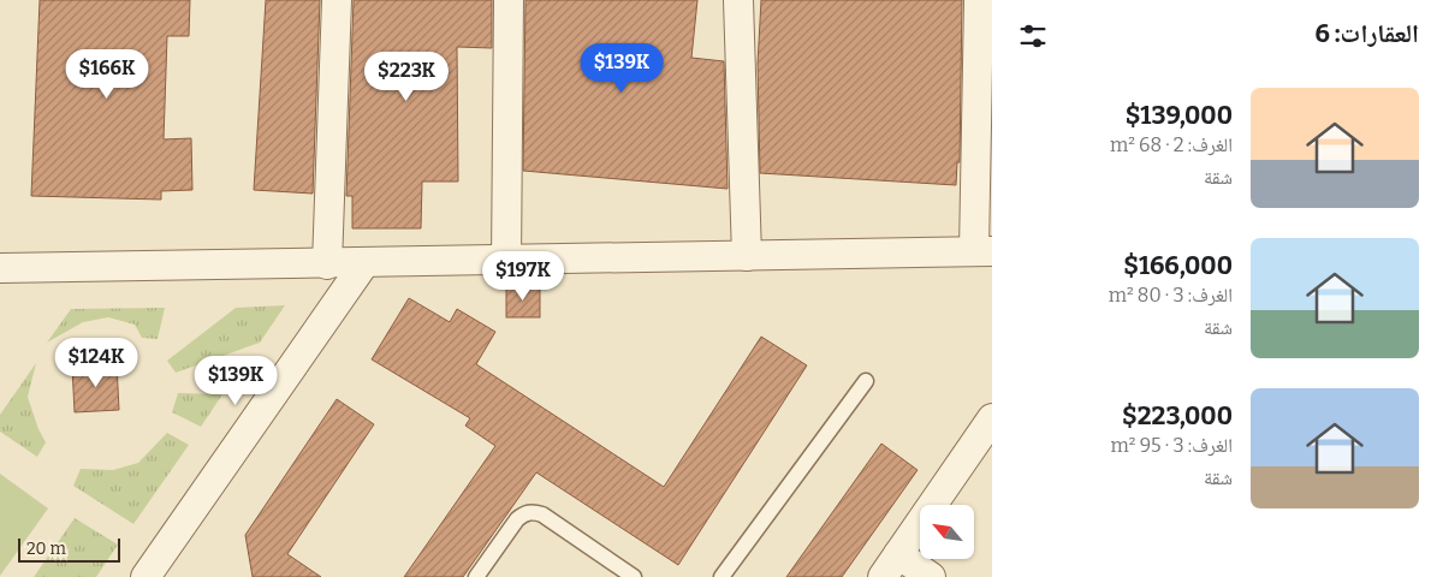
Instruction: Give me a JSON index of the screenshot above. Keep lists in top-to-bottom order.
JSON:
{
  "scale_bar": "20 m",
  "north": "top left",
  "page": {
    "heading": "العقارات: 6",
    "price": [
      "$139K",
      "$166K",
      "$223K",
      "$197K",
      "$124K",
      "$139K"
    ],
    "list": [
      {
        "name": "$139,000",
        "note": "الغرف: 2 · 68 m² · شقة"
      },
      {
        "name": "$166,000",
        "note": "الغرف: 3 · 80 m² · شقة"
      },
      {
        "name": "$223,000",
        "note": "الغرف: 3 · 95 m² · شقة"
      }
    ],
    "scale": "20 m"
  }
}
